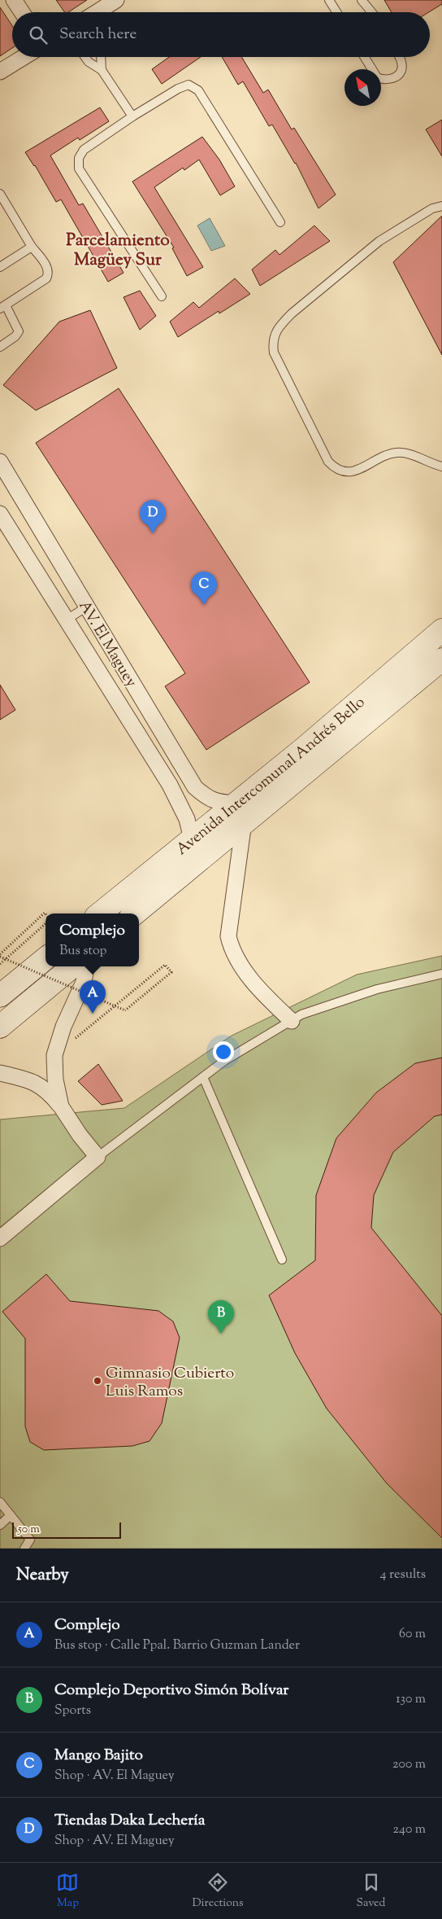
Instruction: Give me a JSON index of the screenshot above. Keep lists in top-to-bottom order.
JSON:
{
  "streets": {
    "main road": ["Avenida Intercomunal Andrés Bello"],
    "street": ["AV. El Maguey"]
  },
  "crossings": [
    ["AV. El Maguey", "Avenida Intercomunal Andrés Bello"]
  ],
  "districts": ["Parcelamiento Magüey Sur"],
  "places": ["Gimnasio Cubierto Luis Ramos"],
  "scale_bar": "50 m",
  "north": "top left",
  "page": {
    "search": "Search here",
    "pins": [
      "D",
      "C",
      "A",
      "B"
    ],
    "popup": ["Complejo", "Bus stop"],
    "scale": "50 m",
    "heading": ["Nearby", "4 results"],
    "list": [
      {
        "mark": "A",
        "name": "Complejo",
        "note": "Bus stop · Calle Ppal. Barrio Guzman Lander",
        "value": "60 m"
      },
      {
        "mark": "B",
        "name": "Complejo Deportivo Simón Bolívar",
        "note": "Sports",
        "value": "130 m"
      },
      {
        "mark": "C",
        "name": "Mango Bajito",
        "note": "Shop · AV. El Maguey",
        "value": "200 m"
      },
      {
        "mark": "D",
        "name": "Tiendas Daka Lechería",
        "note": "Shop · AV. El Maguey",
        "value": "240 m"
      }
    ],
    "nav": ["Map", "Directions", "Saved"]
  }
}
